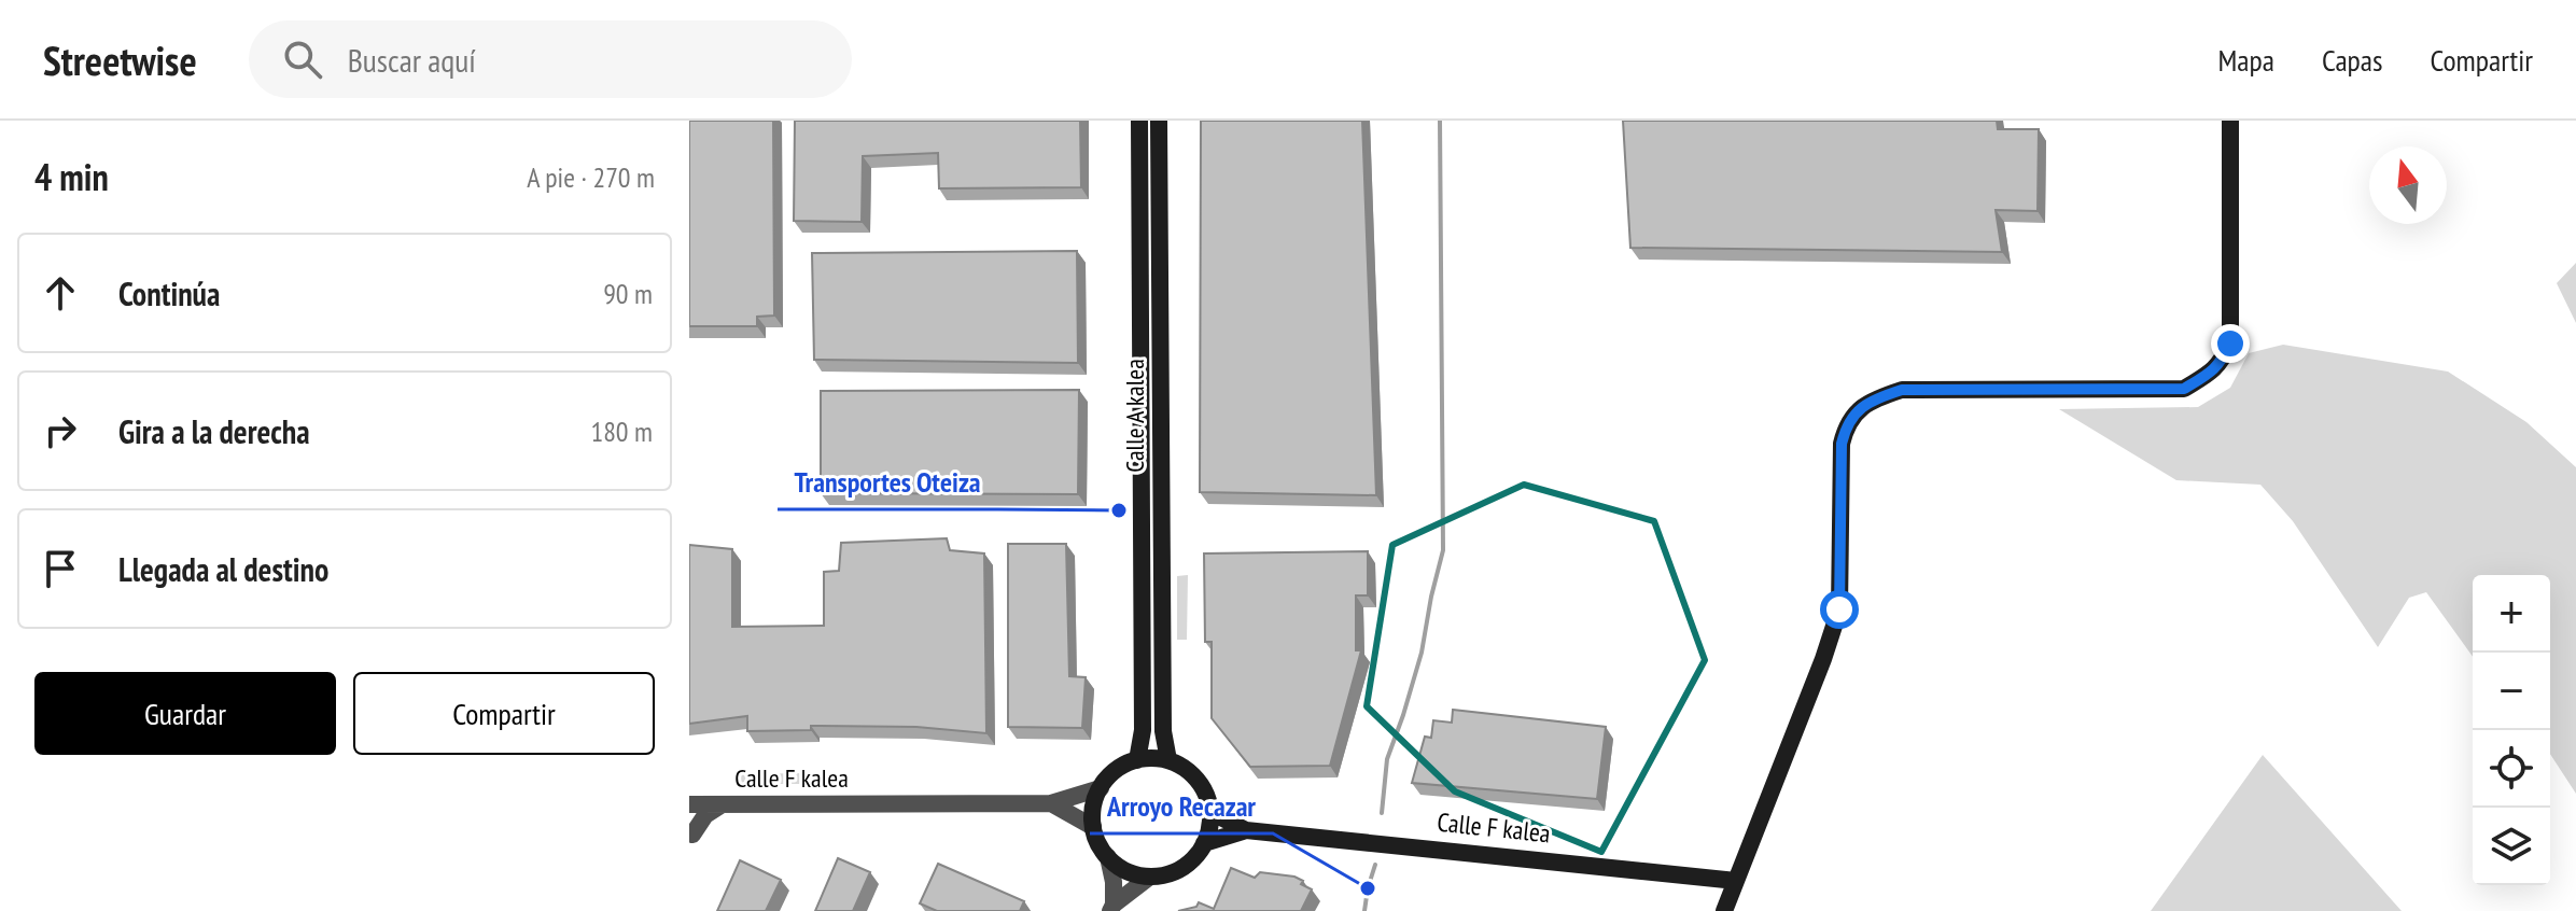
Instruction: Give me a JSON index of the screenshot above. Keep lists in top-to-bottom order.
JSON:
{
  "streets": {
    "street": ["Calle A kalea", "Calle F kalea"]
  },
  "crossings": [
    ["Calle A kalea", "Calle F kalea"]
  ],
  "places": ["Transportes Oteiza", "Arroyo Recazar"],
  "north": "top",
  "page": {
    "header": "Streetwise",
    "search": "Buscar aquí",
    "nav": ["Mapa", "Capas", "Compartir"],
    "heading": ["4 min", "A pie · 270 m"],
    "list": [
      ["Continúa", "90 m"],
      ["Gira a la derecha", "180 m"],
      "Llegada al destino"
    ],
    "map_buttons": ["+", "−"],
    "buttons": ["Guardar", "Compartir"]
  }
}
